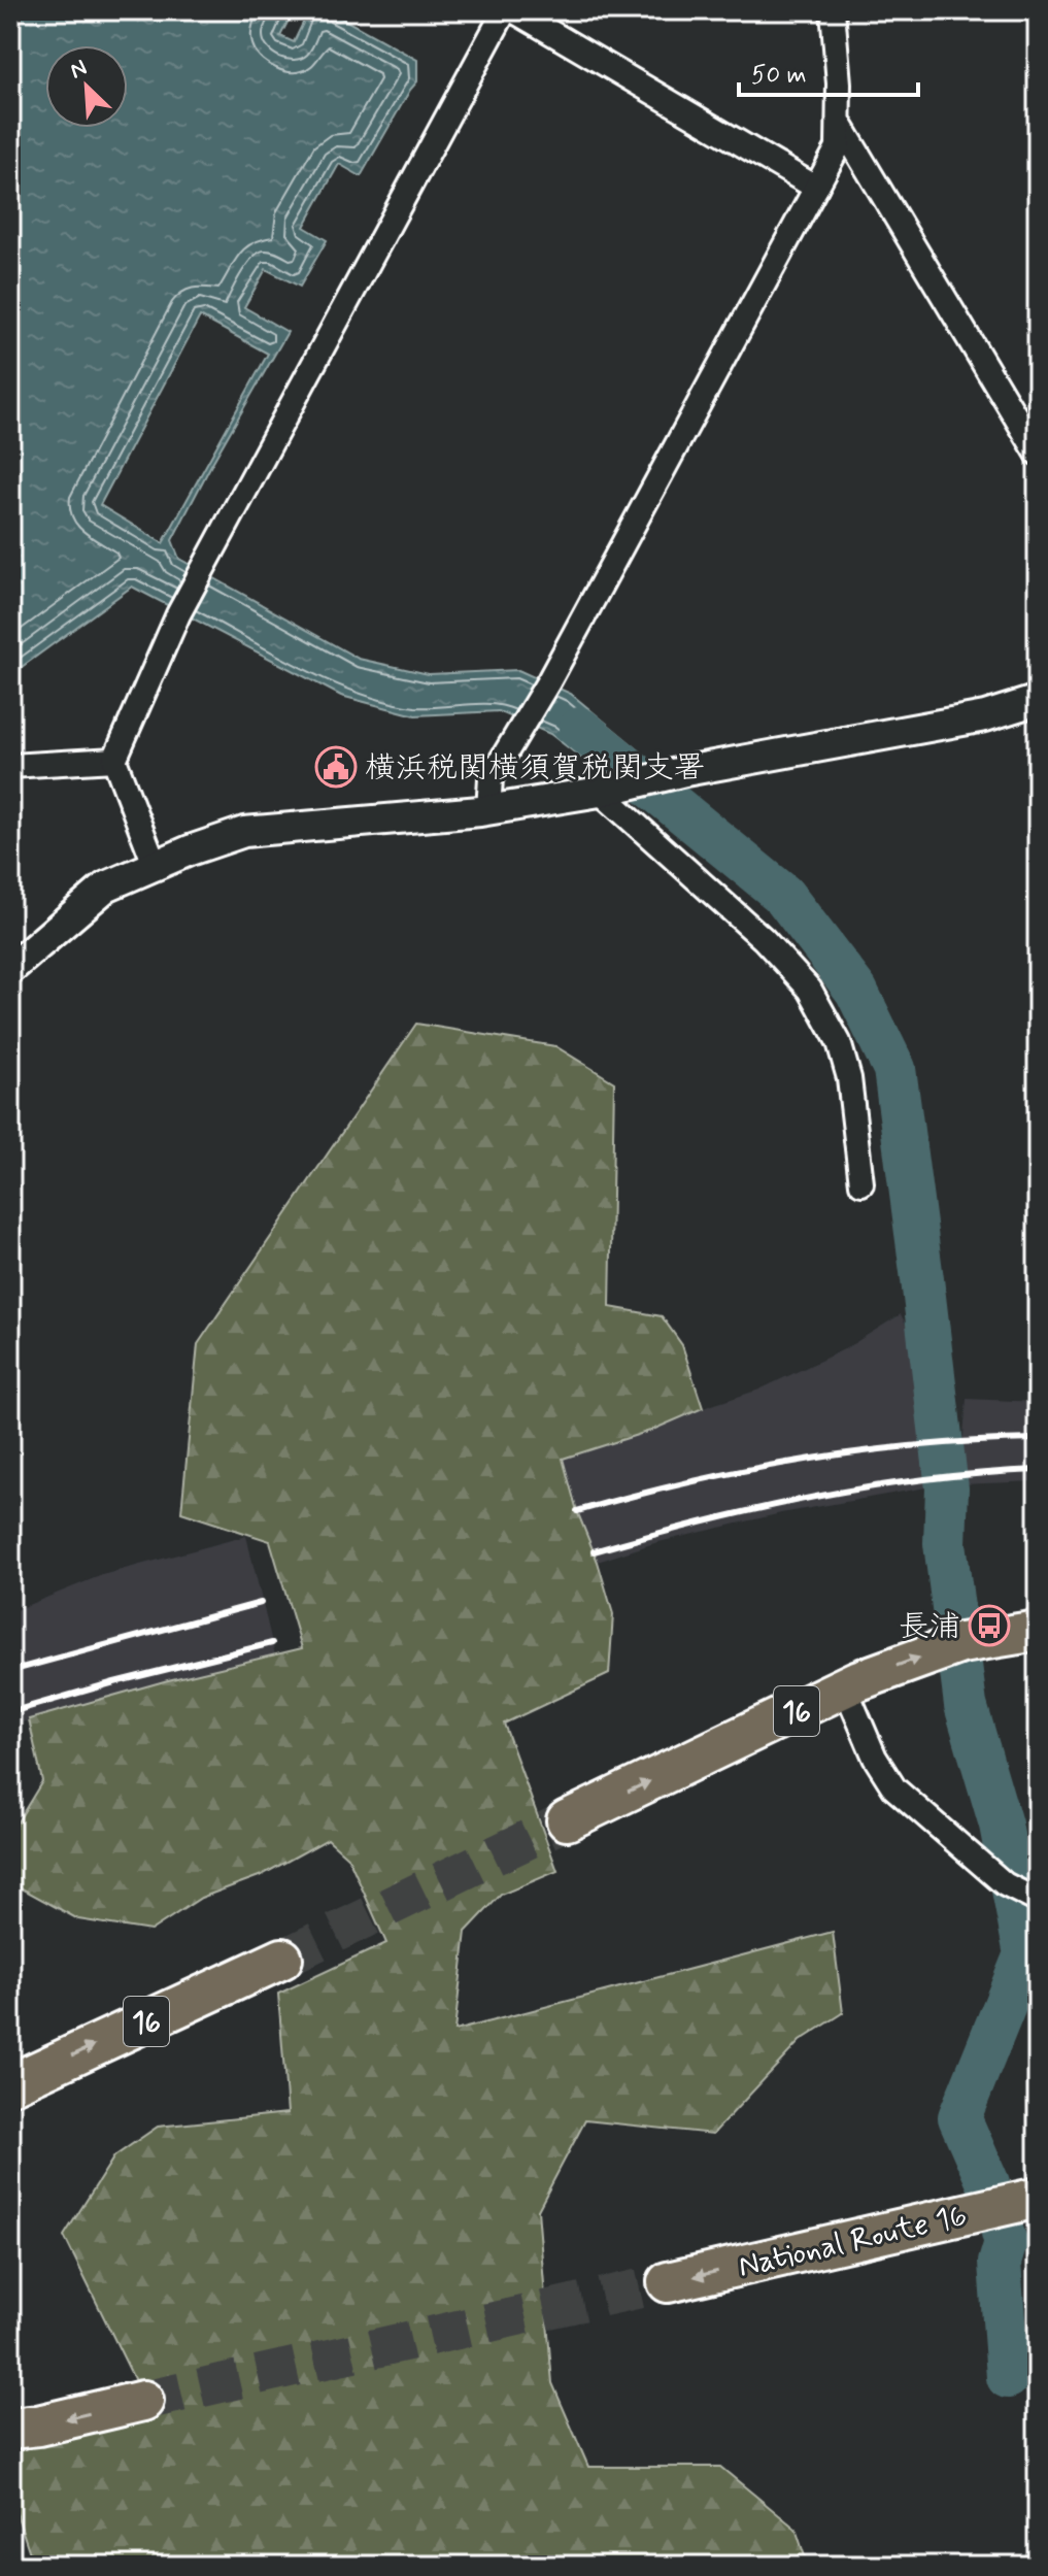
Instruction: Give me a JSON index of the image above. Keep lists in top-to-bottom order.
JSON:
{
  "streets": {
    "highway": ["16", "National Route 16"]
  },
  "one_way": ["National Route 16"],
  "places": {
    "public building": ["横浜税関横須賀税関支署"],
    "bus stop": ["長浦"]
  },
  "scale_bar": "50 m",
  "north": "top left"
}
